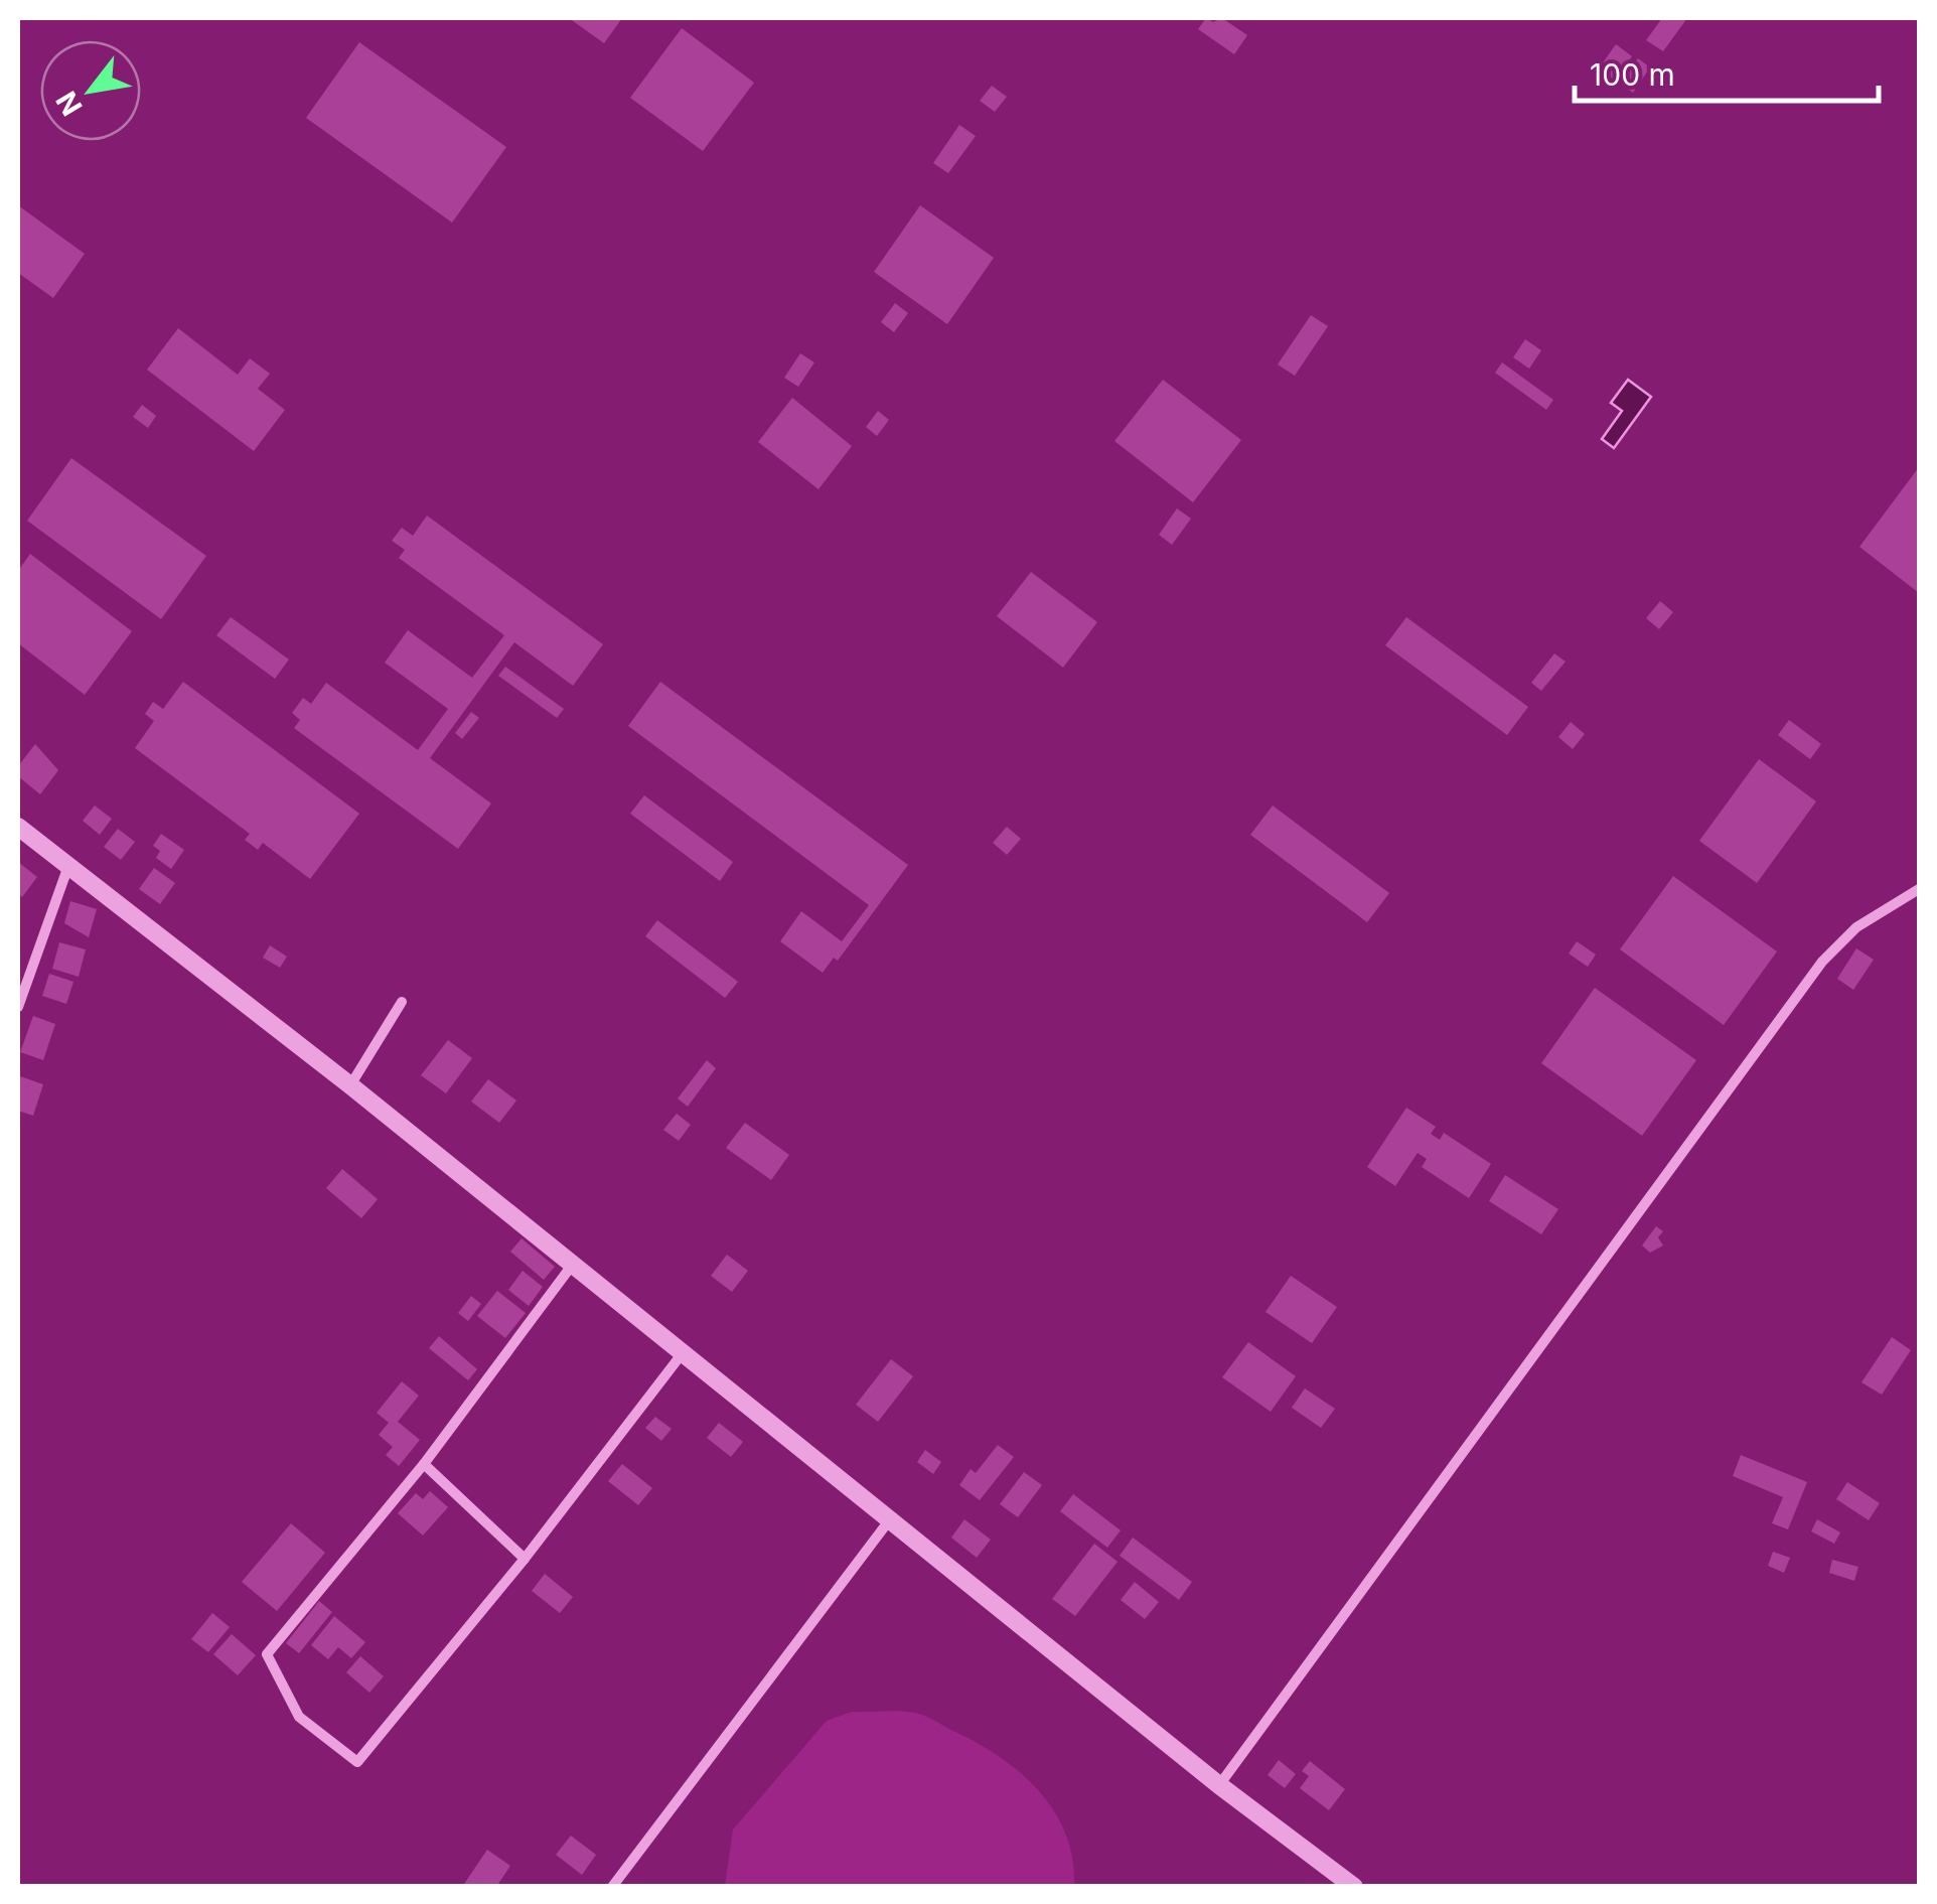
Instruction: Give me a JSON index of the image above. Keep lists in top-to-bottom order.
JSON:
{
  "scale_bar": "100 m",
  "north": "bottom left"
}
